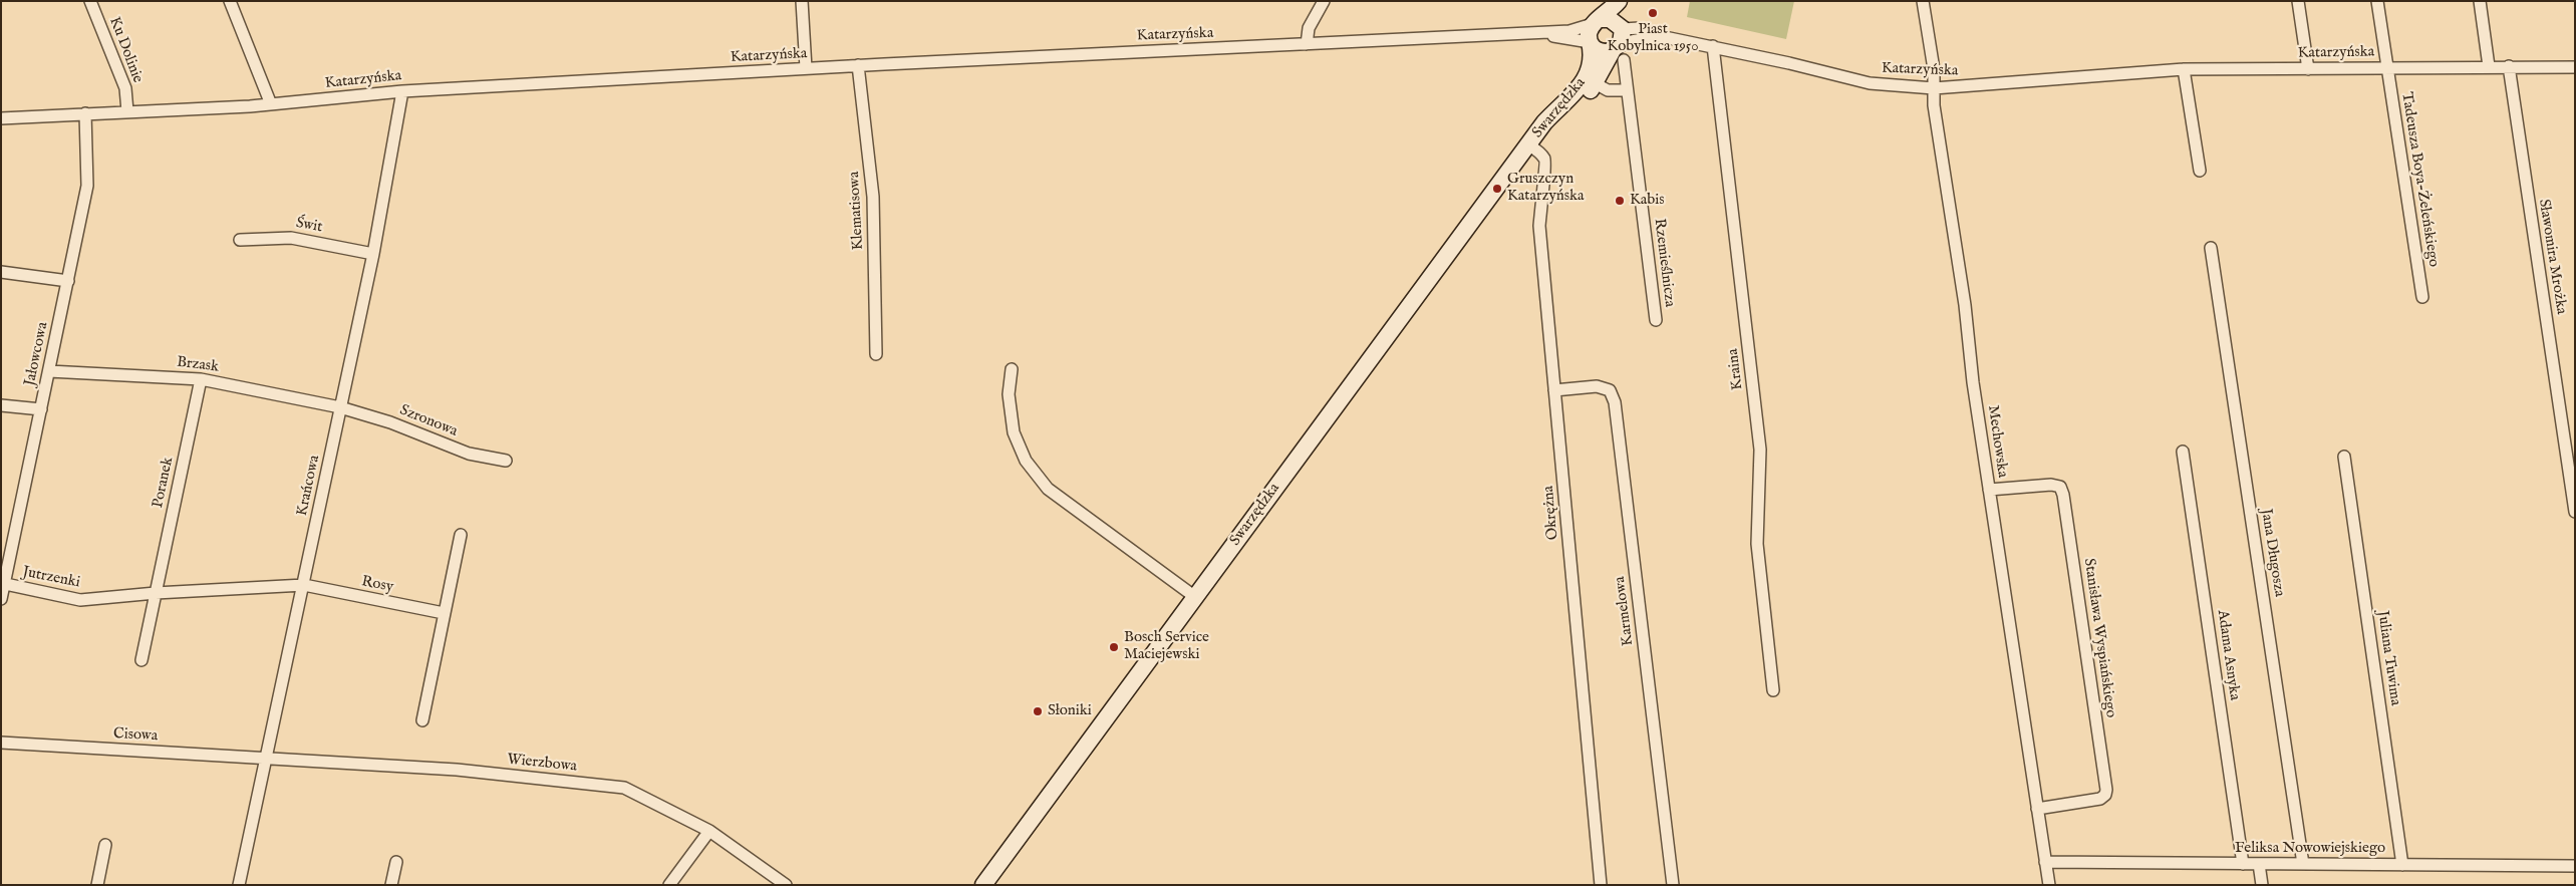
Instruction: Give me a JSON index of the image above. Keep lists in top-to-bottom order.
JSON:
{
  "streets": {
    "street": [
      "Katarzyńska",
      "Ku Dolinie",
      "Swarzędzka",
      "Tadeusza Boya-Żeleńskiego",
      "Klematisowa",
      "Świt",
      "Sławomira Mrożka",
      "Rzemieślnicza",
      "Jałowcowa",
      "Brzask",
      "Kraina",
      "Szronowa",
      "Mechowska",
      "Poranek",
      "Krańcowa",
      "Okrężna",
      "Jana Długosza",
      "Jutrzenki",
      "Rosy",
      "Karmelowa",
      "Stanisława Wyspiańskiego",
      "Adama Asnyka",
      "Juliana Tuwima",
      "Cisowa",
      "Wierzbowa",
      "Feliksa Nowowiejskiego"
    ]
  },
  "crossings": [
    ["Katarzyńska", "Ku Dolinie"],
    ["Katarzyńska", "Swarzędzka"],
    ["Katarzyńska", "Tadeusza Boya-Żeleńskiego"],
    ["Katarzyńska", "Klematisowa"],
    ["Katarzyńska", "Sławomira Mrożka"],
    ["Katarzyńska", "Rzemieślnicza"],
    ["Katarzyńska", "Jałowcowa"],
    ["Katarzyńska", "Kraina"],
    ["Katarzyńska", "Mechowska"],
    ["Katarzyńska", "Krańcowa"],
    ["Swarzędzka", "Rzemieślnicza"],
    ["Swarzędzka", "Okrężna"],
    ["Świt", "Krańcowa"],
    ["Jałowcowa", "Brzask"],
    ["Jałowcowa", "Jutrzenki"],
    ["Brzask", "Szronowa"],
    ["Brzask", "Poranek"],
    ["Brzask", "Krańcowa"],
    ["Szronowa", "Krańcowa"],
    ["Mechowska", "Stanisława Wyspiańskiego"],
    ["Mechowska", "Feliksa Nowowiejskiego"],
    ["Poranek", "Jutrzenki"],
    ["Krańcowa", "Jutrzenki"],
    ["Krańcowa", "Rosy"],
    ["Krańcowa", "Cisowa"],
    ["Krańcowa", "Wierzbowa"],
    ["Okrężna", "Karmelowa"],
    ["Jana Długosza", "Feliksa Nowowiejskiego"],
    ["Jutrzenki", "Rosy"],
    ["Adama Asnyka", "Feliksa Nowowiejskiego"],
    ["Juliana Tuwima", "Feliksa Nowowiejskiego"],
    ["Cisowa", "Wierzbowa"]
  ],
  "places": [
    "Piast Kobylnica 1950",
    "Gruszczyn Katarzyńska",
    "Kabis",
    "Bosch Service Maciejewski",
    "Słoniki"
  ]
}
